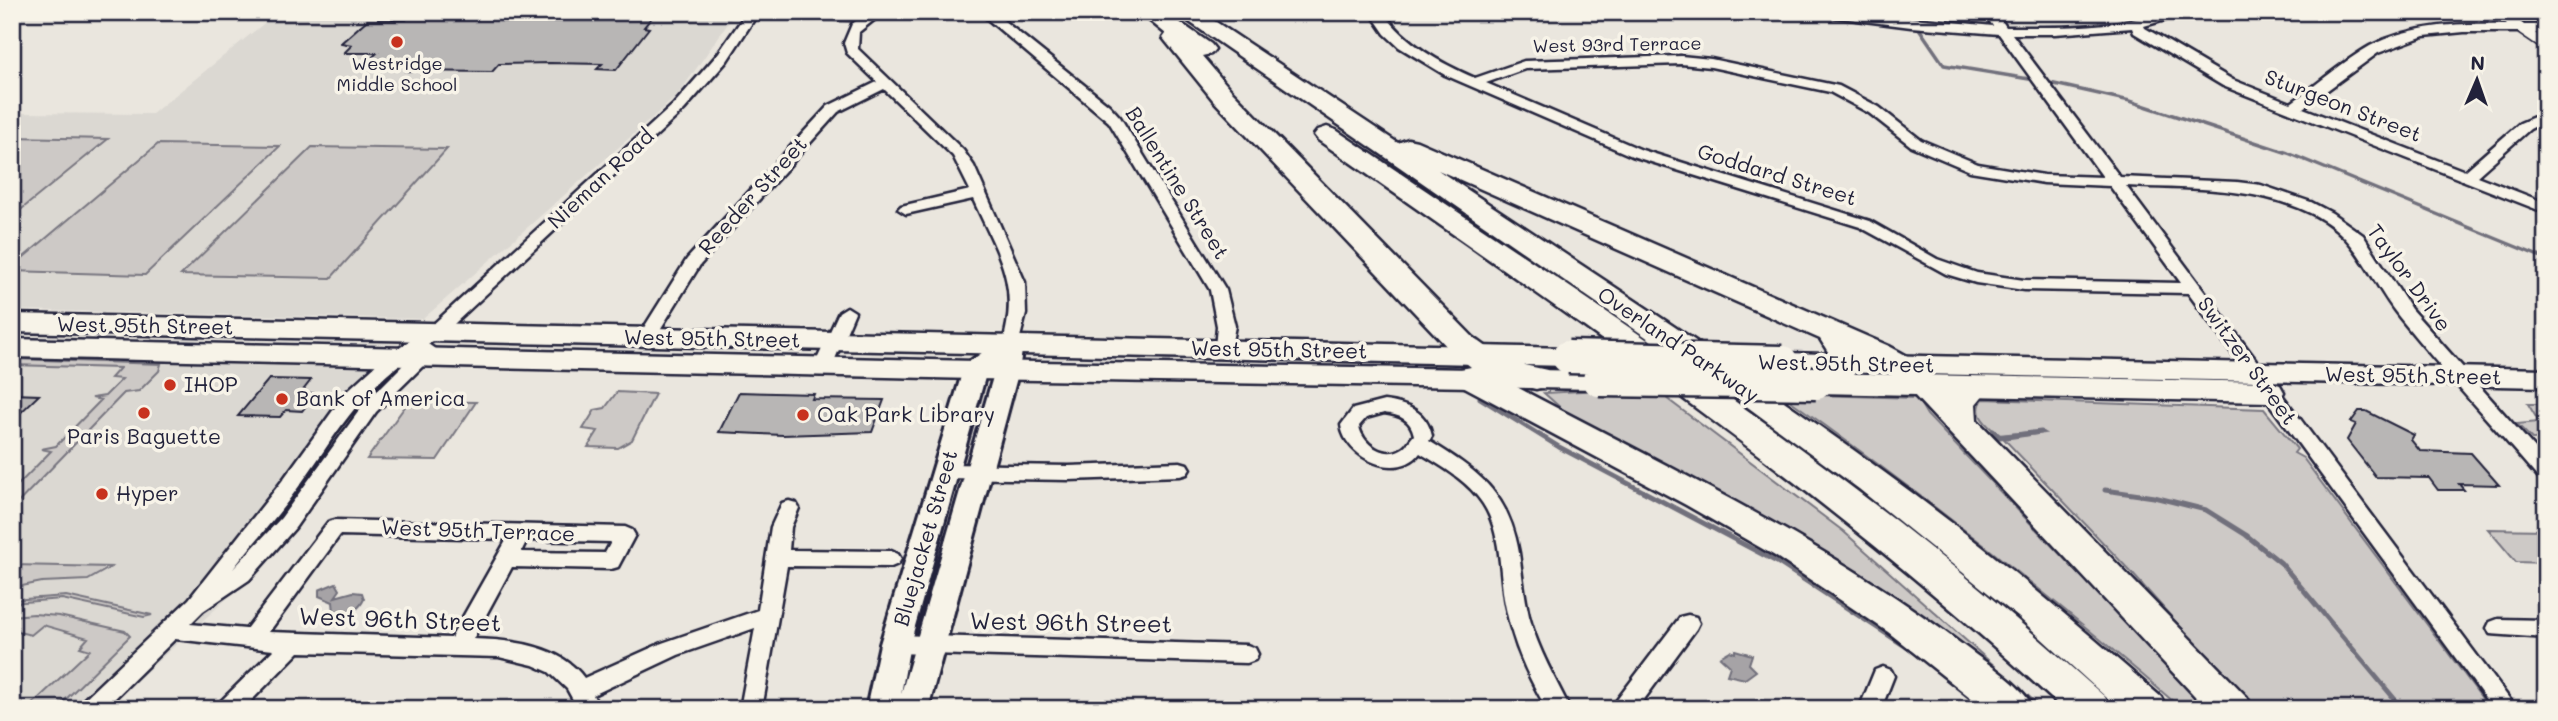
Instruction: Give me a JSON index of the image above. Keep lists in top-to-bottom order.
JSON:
{
  "streets": {
    "highway": ["Overland Parkway"],
    "main road": ["West 95th Street"],
    "street": [
      "West 93rd Terrace",
      "Sturgeon Street",
      "Goddard Street",
      "Nieman Road",
      "Ballentine Street",
      "Reeder Street",
      "Taylor Drive",
      "Switzer Street",
      "West 95th Terrace",
      "Bluejacket Street",
      "West 96th Street"
    ]
  },
  "crossings": [
    ["West 93rd Terrace", "Goddard Street"],
    ["West 93rd Terrace", "Taylor Drive"],
    ["West 93rd Terrace", "Switzer Street"],
    ["Goddard Street", "Switzer Street"],
    ["Nieman Road", "West 95th Street"],
    ["Nieman Road", "West 96th Street"],
    ["Ballentine Street", "West 95th Street"],
    ["Reeder Street", "West 95th Street"],
    ["Reeder Street", "Bluejacket Street"],
    ["Taylor Drive", "West 95th Street"],
    ["Taylor Drive", "Switzer Street"],
    ["West 95th Street", "Switzer Street"],
    ["West 95th Street", "Bluejacket Street"],
    ["West 95th Terrace", "West 96th Street"],
    ["Bluejacket Street", "West 96th Street"]
  ],
  "places": [
    "Westridge Middle School",
    "IHOP",
    "Bank of America",
    "Paris Baguette",
    "Oak Park Library",
    "Hyper"
  ],
  "north": "top"
}
